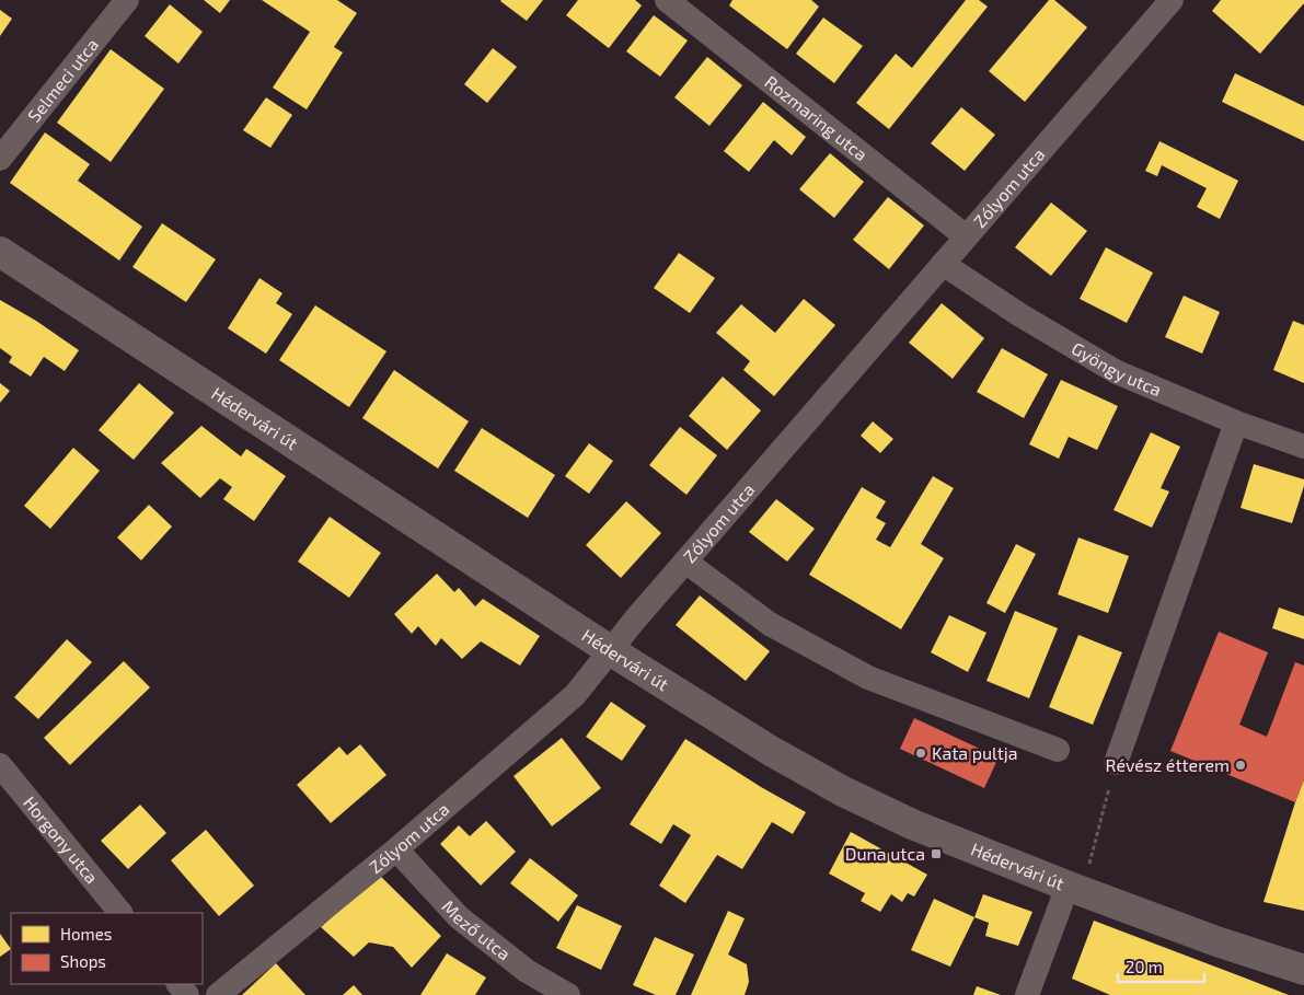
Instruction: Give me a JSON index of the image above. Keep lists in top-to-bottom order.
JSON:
{
  "streets": {
    "street": [
      "Selmeci utca",
      "Rozmaring utca",
      "Zólyom utca",
      "Gyöngy utca",
      "Hédervári út",
      "Horgony utca",
      "Mező utca"
    ]
  },
  "crossings": [
    ["Rozmaring utca", "Zólyom utca"],
    ["Zólyom utca", "Gyöngy utca"],
    ["Zólyom utca", "Hédervári út"],
    ["Zólyom utca", "Mező utca"]
  ],
  "places": {
    "other": ["Kata pultja", "Révész étterem"],
    "transit": ["Duna utca"]
  },
  "legend": ["Homes", "Shops"],
  "scale_bar": "20 m"
}
